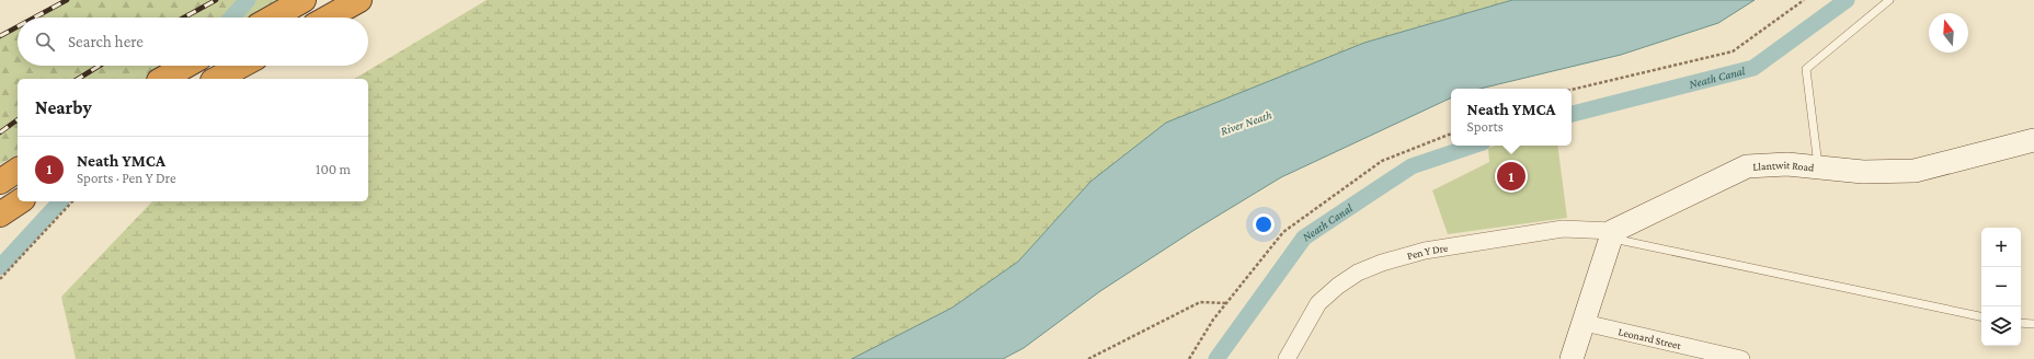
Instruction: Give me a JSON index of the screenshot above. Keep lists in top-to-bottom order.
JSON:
{
  "streets": {
    "main road": ["Llantwit Road"],
    "street": ["Pen Y Dre", "Leonard Street"]
  },
  "crossings": [
    ["Llantwit Road", "Pen Y Dre"]
  ],
  "water": ["Neath Canal", "River Neath"],
  "north": "top",
  "page": {
    "search": "Search here",
    "heading": "Nearby",
    "popup": ["Neath YMCA", "Sports"],
    "list": [
      {
        "mark": "1",
        "name": "Neath YMCA",
        "note": "Sports · Pen Y Dre",
        "value": "100 m"
      }
    ],
    "pins": "1",
    "map_buttons": ["+", "−"]
  }
}
